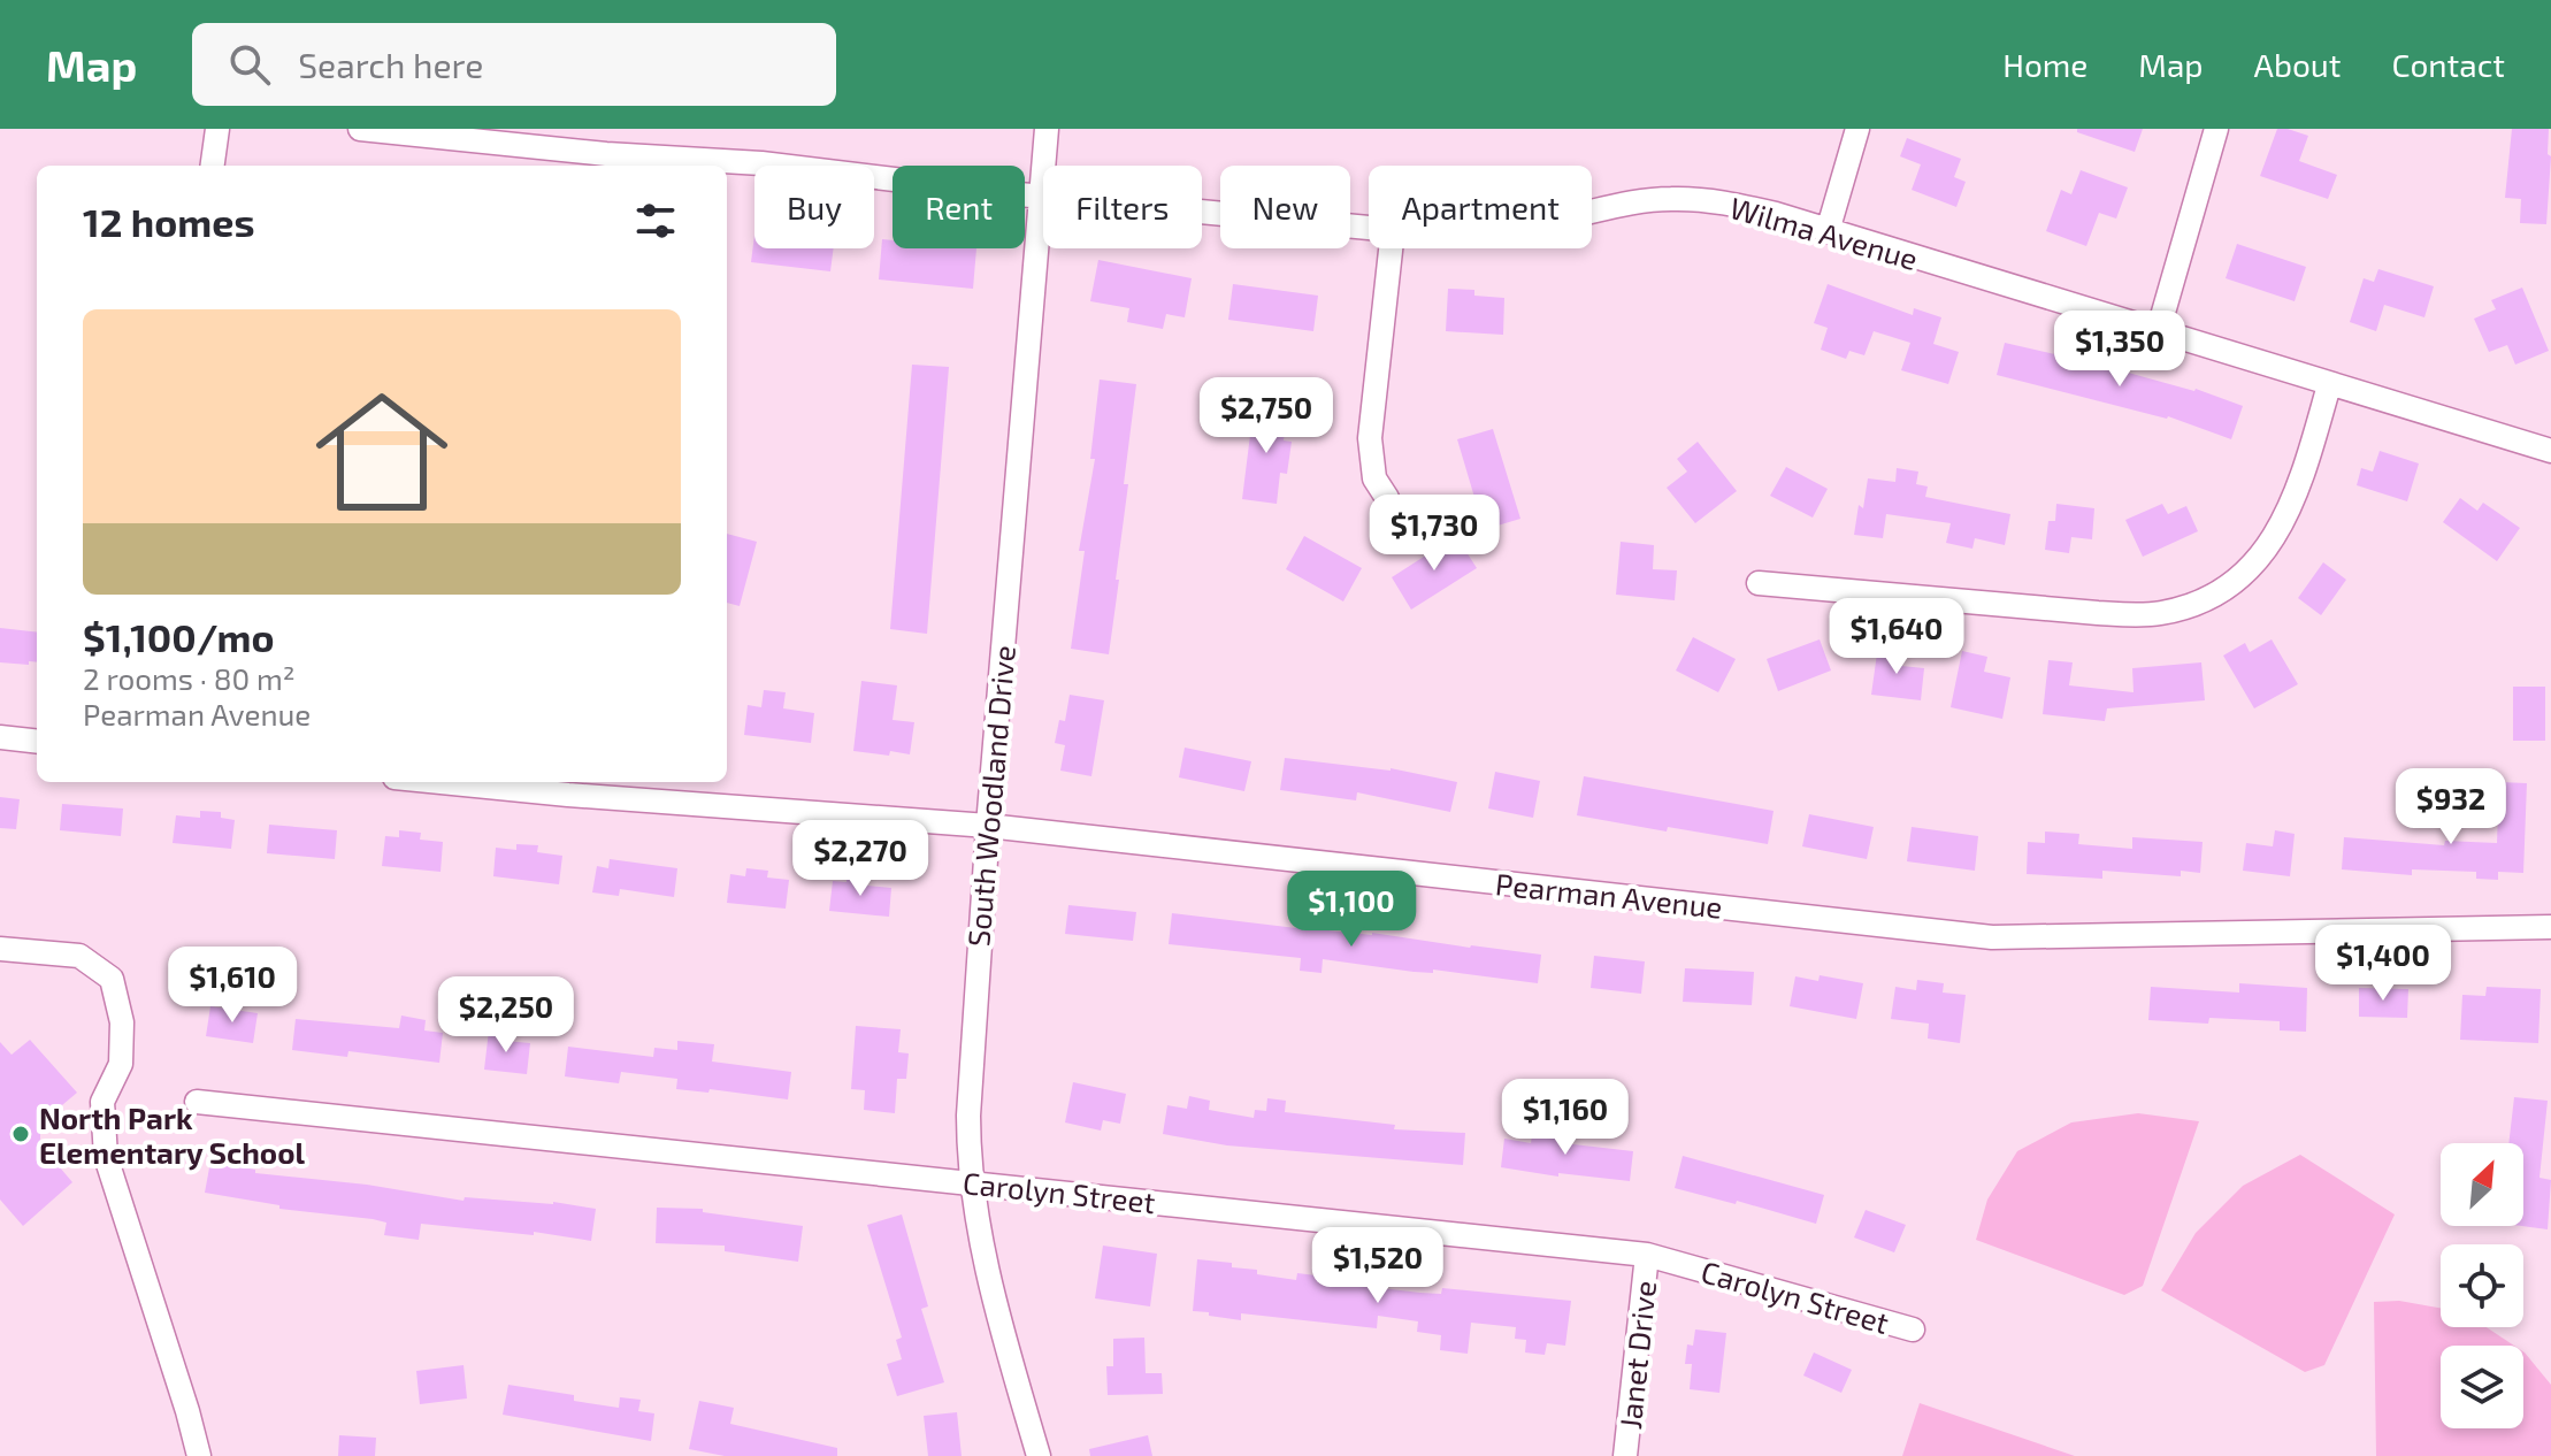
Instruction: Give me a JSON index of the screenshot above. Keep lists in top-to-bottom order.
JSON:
{
  "streets": {
    "street": [
      "Wilma Avenue",
      "South Woodland Drive",
      "Pearman Avenue",
      "Carolyn Street",
      "Janet Drive"
    ]
  },
  "crossings": [
    ["Wilma Avenue", "South Woodland Drive"],
    ["South Woodland Drive", "Pearman Avenue"],
    ["South Woodland Drive", "Carolyn Street"],
    ["Carolyn Street", "Janet Drive"]
  ],
  "places": ["North Park Elementary School"],
  "north": "top right",
  "page": {
    "header": "Map",
    "search": "Search here",
    "nav": [
      "Home",
      "Map",
      "About",
      "Contact"
    ],
    "chip": [
      "Buy",
      "Rent",
      "Filters",
      "New",
      "Apartment"
    ],
    "heading": "12 homes",
    "list": [
      {
        "name": "$1,100/mo",
        "note": "2 rooms · 80 m² · Pearman Avenue"
      }
    ],
    "price": [
      "$1,350",
      "$2,750",
      "$1,730",
      "$1,640",
      "$932",
      "$2,270",
      "$1,100",
      "$1,400",
      "$1,610",
      "$2,250",
      "$1,160",
      "$1,520"
    ]
  }
}
